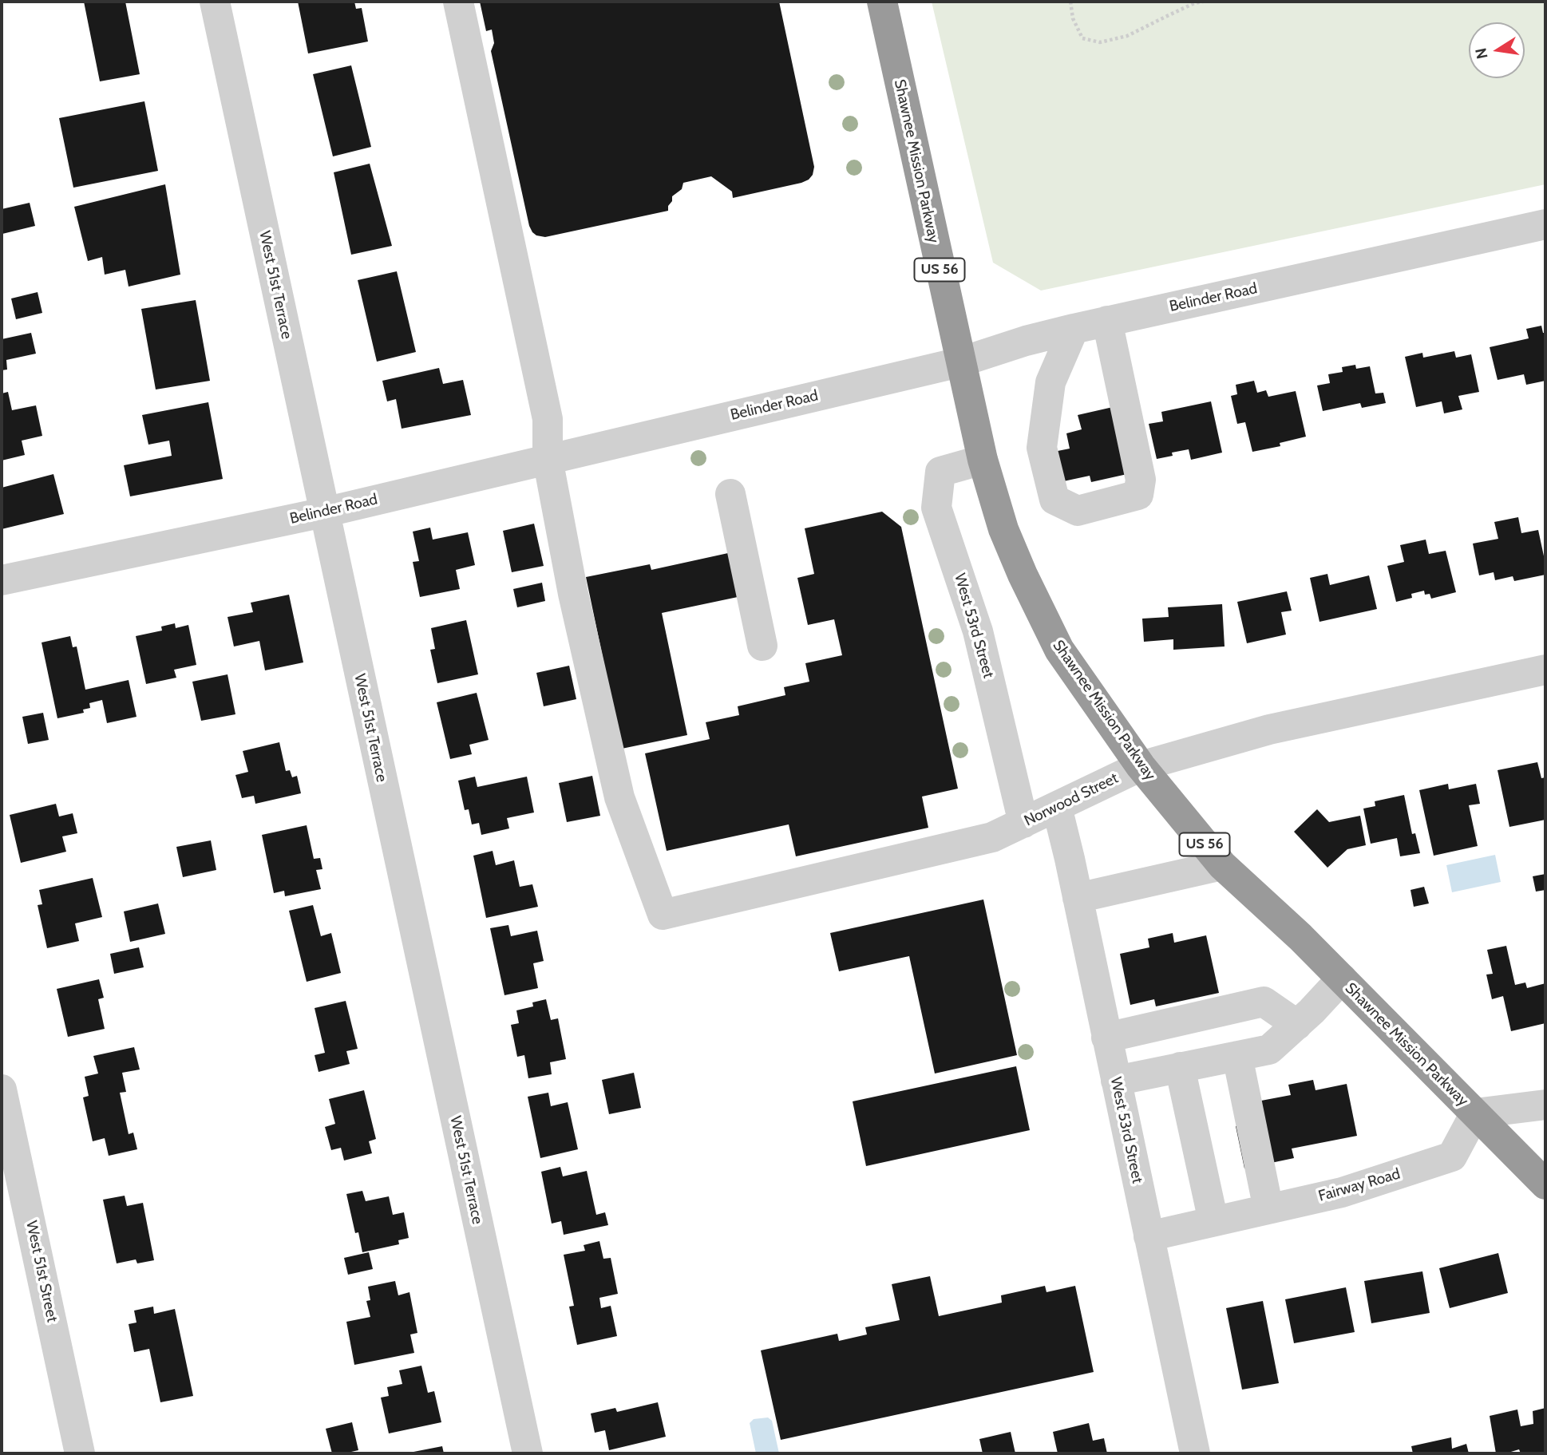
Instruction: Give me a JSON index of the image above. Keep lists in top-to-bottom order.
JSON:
{
  "streets": {
    "highway": ["Shawnee Mission Parkway", "US 56"],
    "street": [
      "West 51st Terrace",
      "Belinder Road",
      "West 53rd Street",
      "Norwood Street",
      "Fairway Road",
      "West 51st Street"
    ]
  },
  "crossings": [
    ["Shawnee Mission Parkway", "Belinder Road"],
    ["Shawnee Mission Parkway", "West 53rd Street"],
    ["Shawnee Mission Parkway", "Norwood Street"],
    ["Shawnee Mission Parkway", "Fairway Road"],
    ["West 51st Terrace", "Belinder Road"],
    ["Belinder Road", "Norwood Street"],
    ["West 53rd Street", "Norwood Street"],
    ["West 53rd Street", "Fairway Road"]
  ],
  "north": "left"
}
